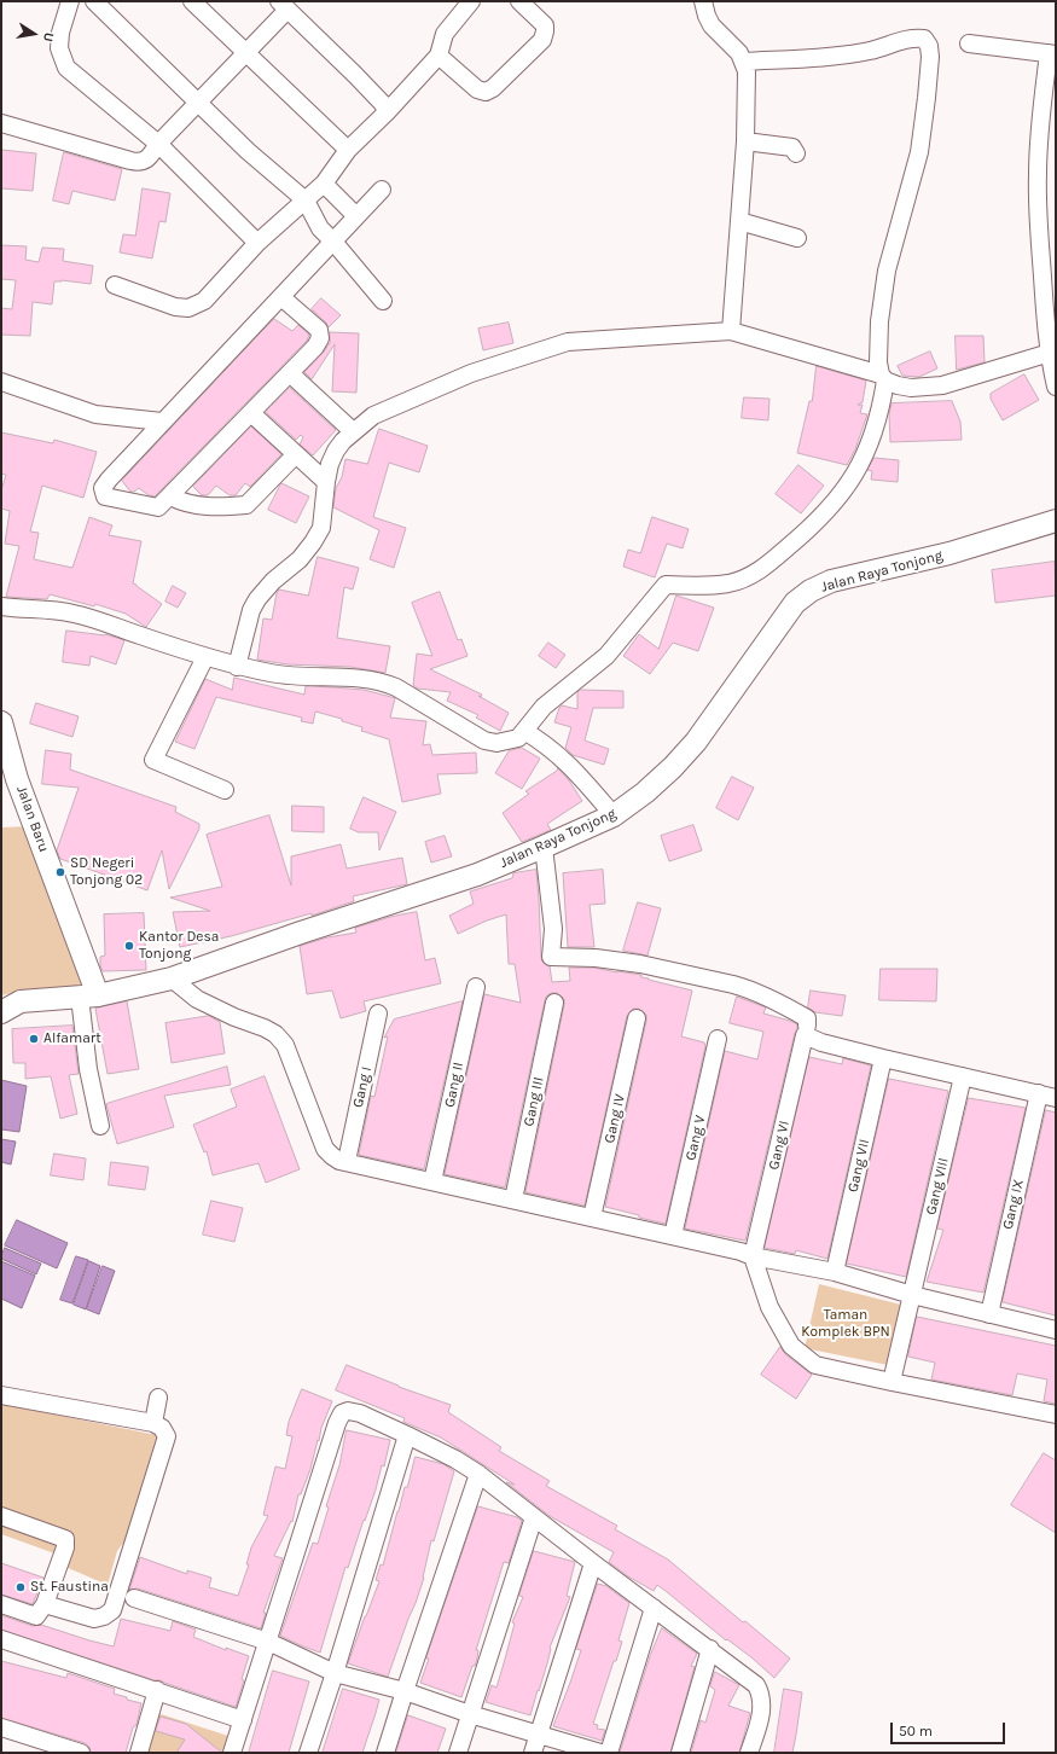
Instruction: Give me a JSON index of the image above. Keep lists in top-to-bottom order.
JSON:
{
  "streets": {
    "main road": ["Jalan Raya Tonjong", "Jalan Baru"],
    "street": [
      "Gang II",
      "Gang I",
      "Gang III",
      "Gang IV",
      "Gang V",
      "Gang VI",
      "Gang VII",
      "Gang VIII",
      "Gang IX"
    ]
  },
  "crossings": [
    ["Jalan Raya Tonjong", "Jalan Baru"]
  ],
  "parks": ["Taman Komplek BPN"],
  "places": [
    "SD Negeri Tonjong 02",
    "Kantor Desa Tonjong",
    "Alfamart",
    "St. Faustina"
  ],
  "scale_bar": "50 m",
  "north": "right"
}
